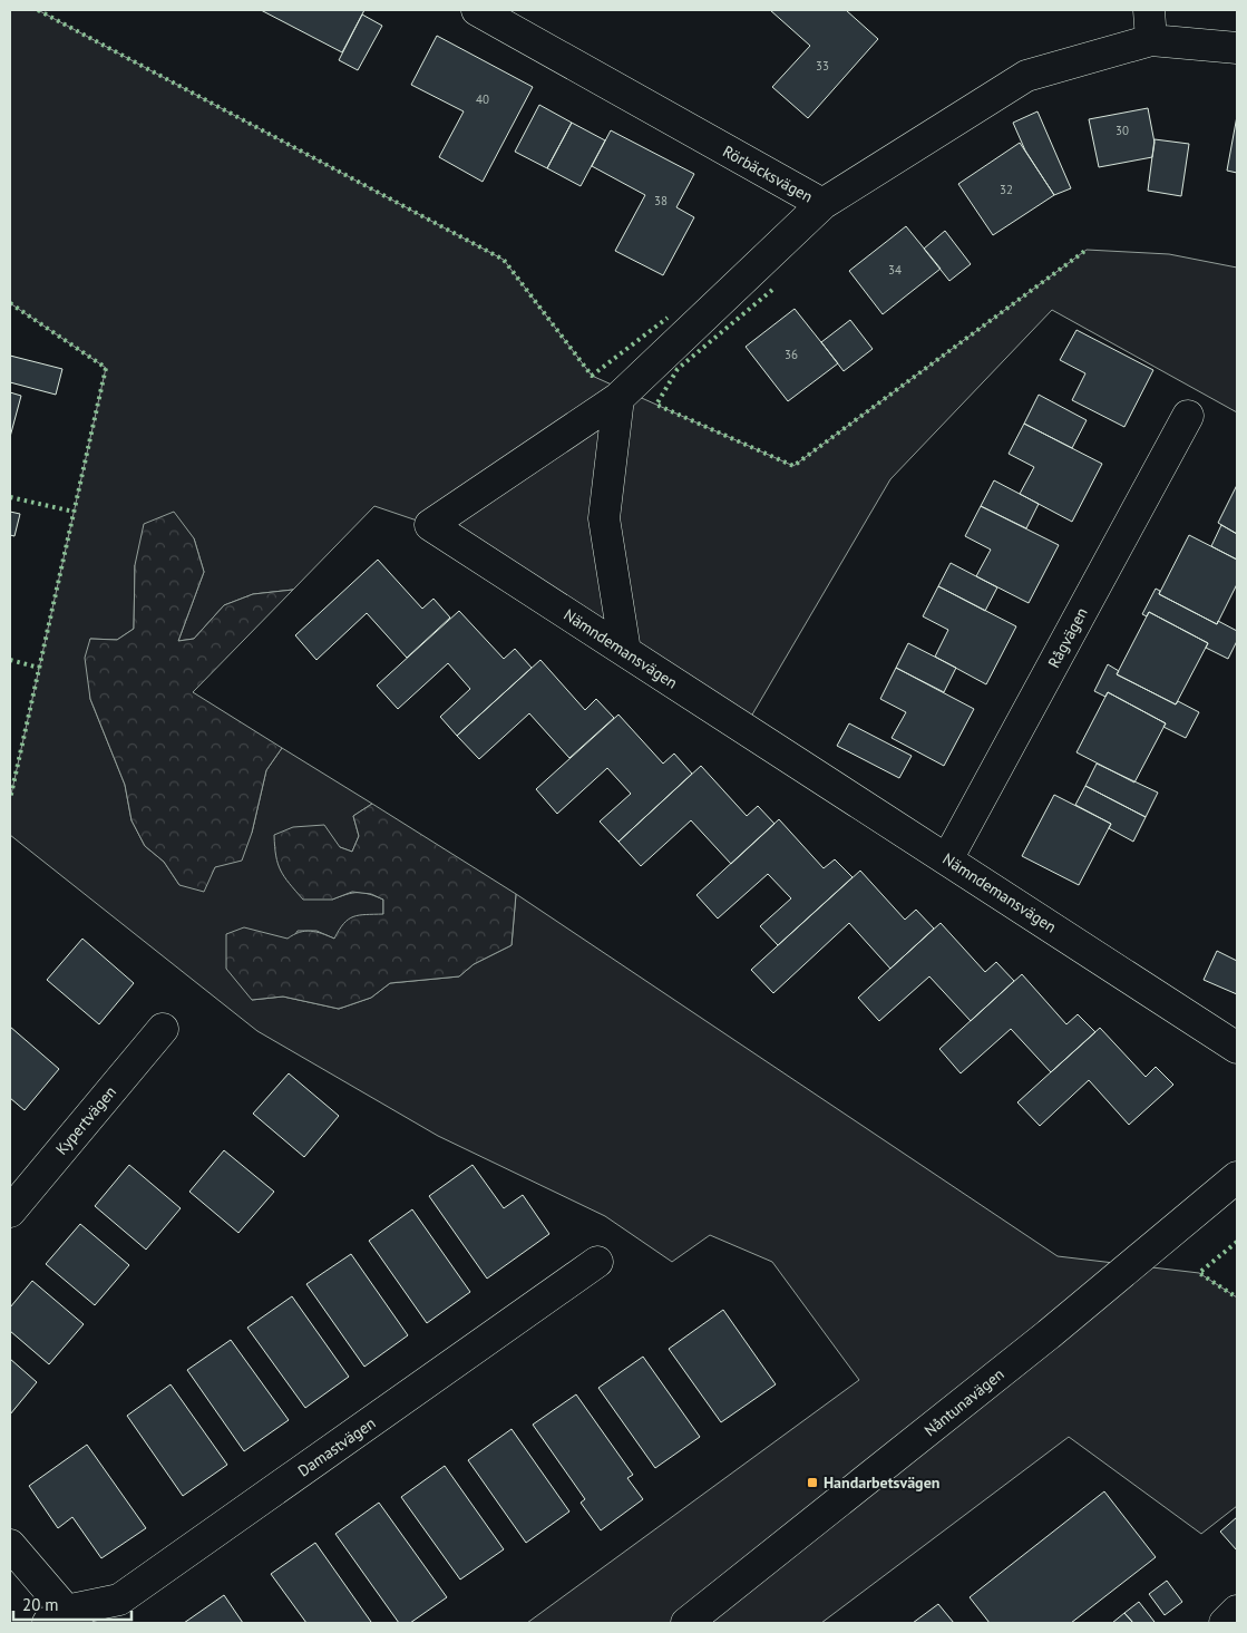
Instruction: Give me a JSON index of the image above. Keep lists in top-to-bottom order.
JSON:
{
  "streets": {
    "street": [
      "Rörbäcksvägen",
      "Rågvägen",
      "Nämndemansvägen",
      "Kypertvägen",
      "Nåntunavägen",
      "Damastvägen"
    ]
  },
  "crossings": [
    ["Rörbäcksvägen", "Nämndemansvägen"],
    ["Rågvägen", "Nämndemansvägen"]
  ],
  "places": {
    "transit": ["Handarbetsvägen"]
  },
  "house_numbers": [
    "33",
    "40",
    "30",
    "32",
    "38",
    "34",
    "36"
  ],
  "scale_bar": "20 m"
}
